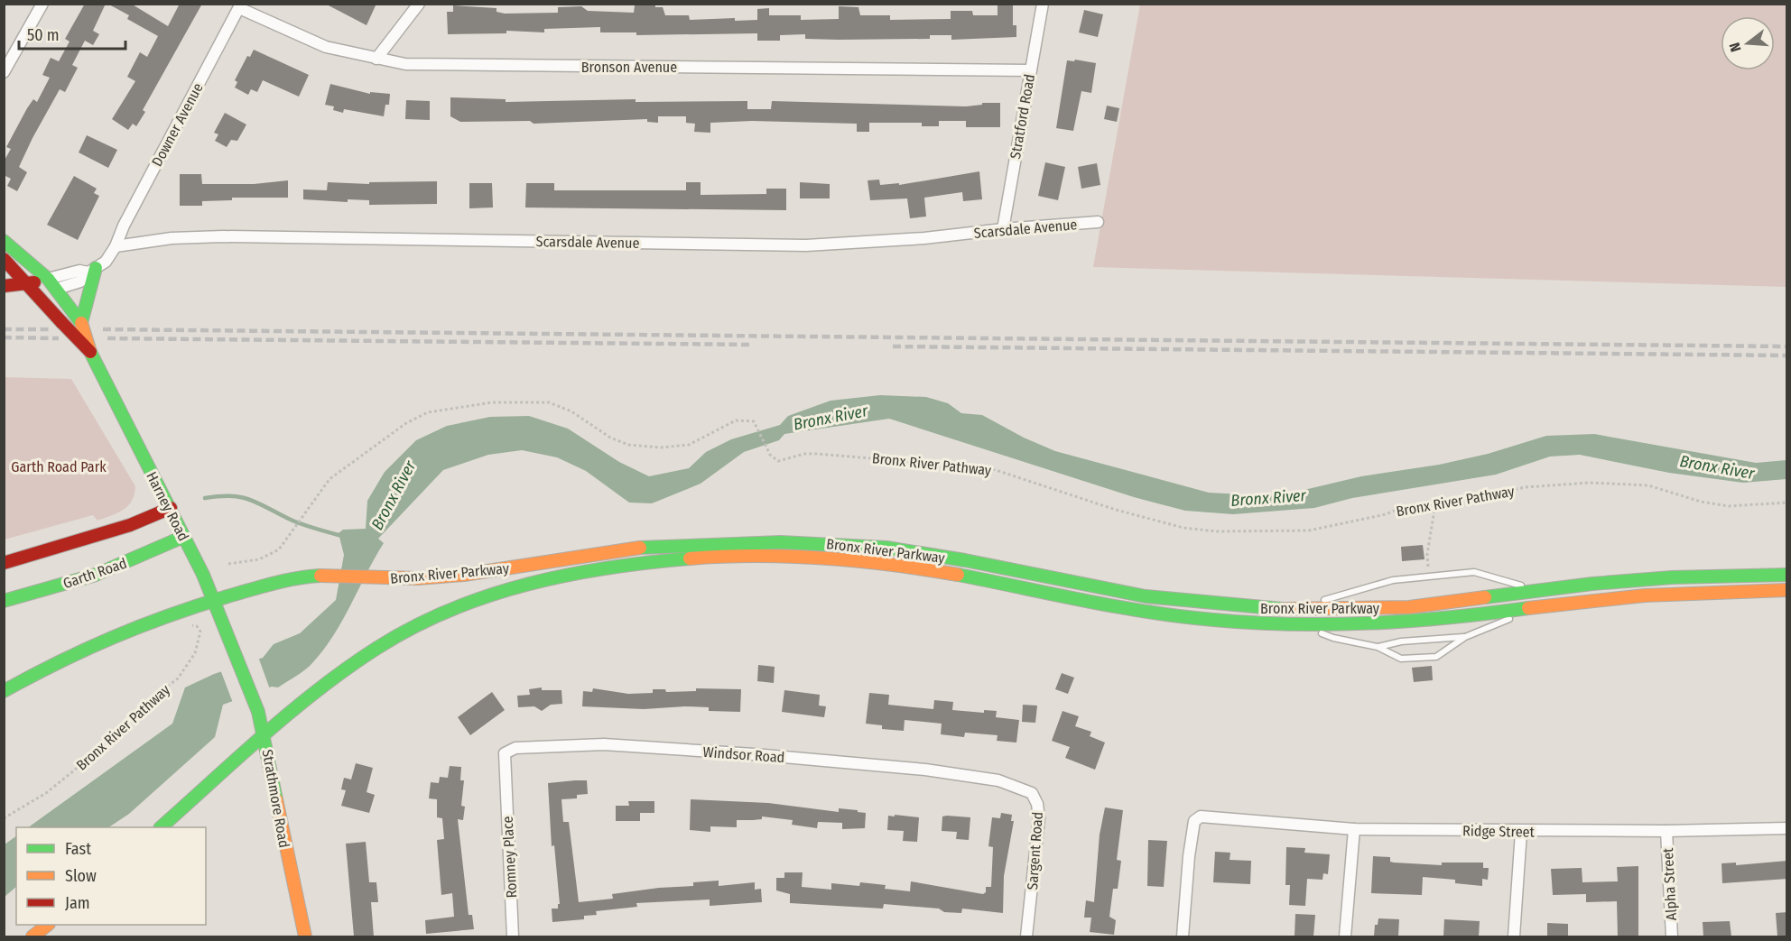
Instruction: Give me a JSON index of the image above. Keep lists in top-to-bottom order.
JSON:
{
  "streets": {
    "main road": [
      "Harney Road",
      "Bronx River Parkway",
      "Garth Road",
      "Strathmore Road"
    ],
    "street": [
      "Bronson Avenue",
      "Stratford Road",
      "Downer Avenue",
      "Scarsdale Avenue",
      "Windsor Road",
      "Ridge Street",
      "Sargent Road",
      "Romney Place",
      "Alpha Street"
    ],
    "path": ["Bronx River Pathway"]
  },
  "crossings": [
    ["Bronson Avenue", "Stratford Road"],
    ["Bronson Avenue", "Downer Avenue"],
    ["Stratford Road", "Scarsdale Avenue"],
    ["Downer Avenue", "Scarsdale Avenue"],
    ["Harney Road", "Bronx River Parkway"],
    ["Harney Road", "Garth Road"],
    ["Harney Road", "Strathmore Road"],
    ["Bronx River Parkway", "Strathmore Road"],
    ["Windsor Road", "Sargent Road"],
    ["Windsor Road", "Romney Place"],
    ["Ridge Street", "Alpha Street"]
  ],
  "water": ["Bronx River"],
  "parks": ["Garth Road Park"],
  "legend": ["Fast", "Slow", "Jam"],
  "scale_bar": "50 m",
  "north": "left"
}
